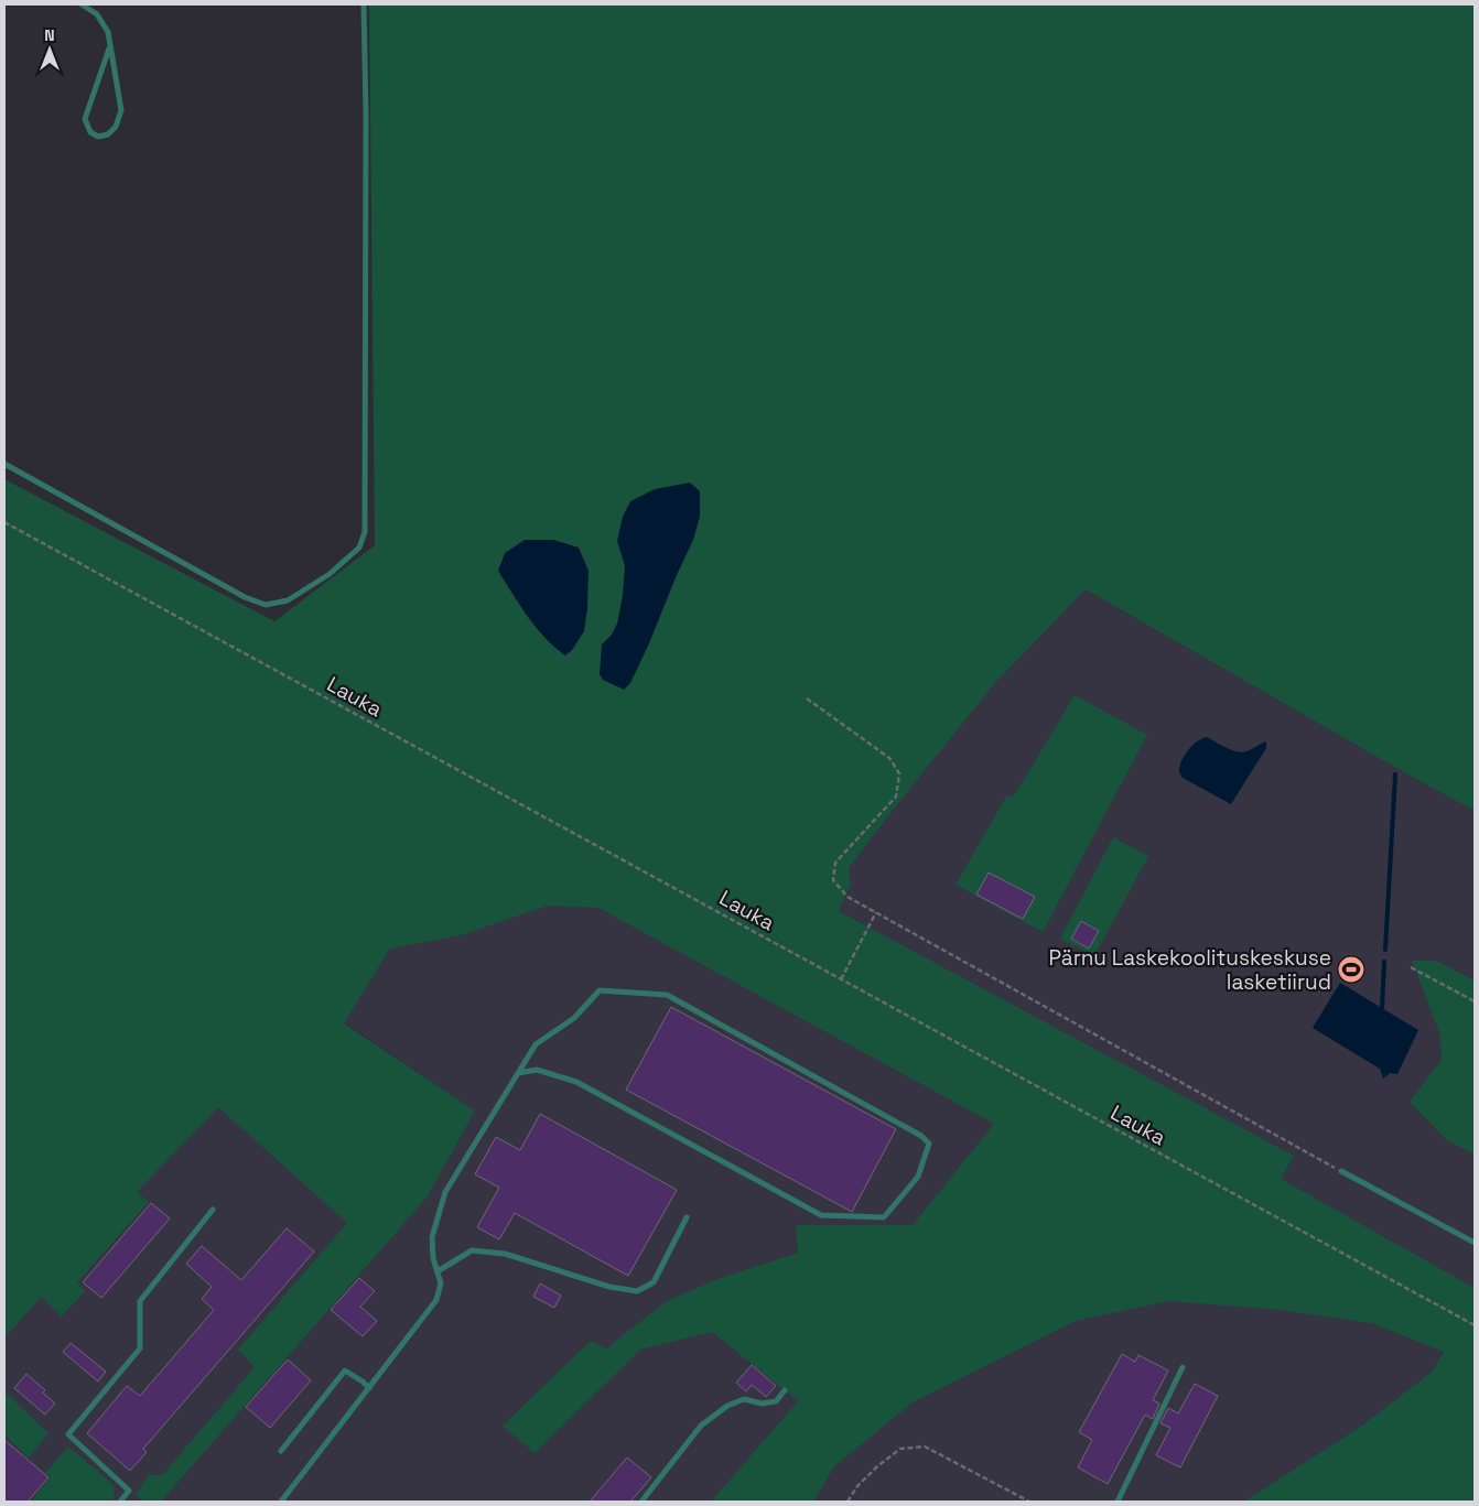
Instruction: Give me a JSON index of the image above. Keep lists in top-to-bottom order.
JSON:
{
  "streets": {
    "path": ["Lauka"]
  },
  "places": {
    "sports": ["Pärnu Laskekoolituskeskuse lasketiirud"]
  },
  "north": "top"
}
